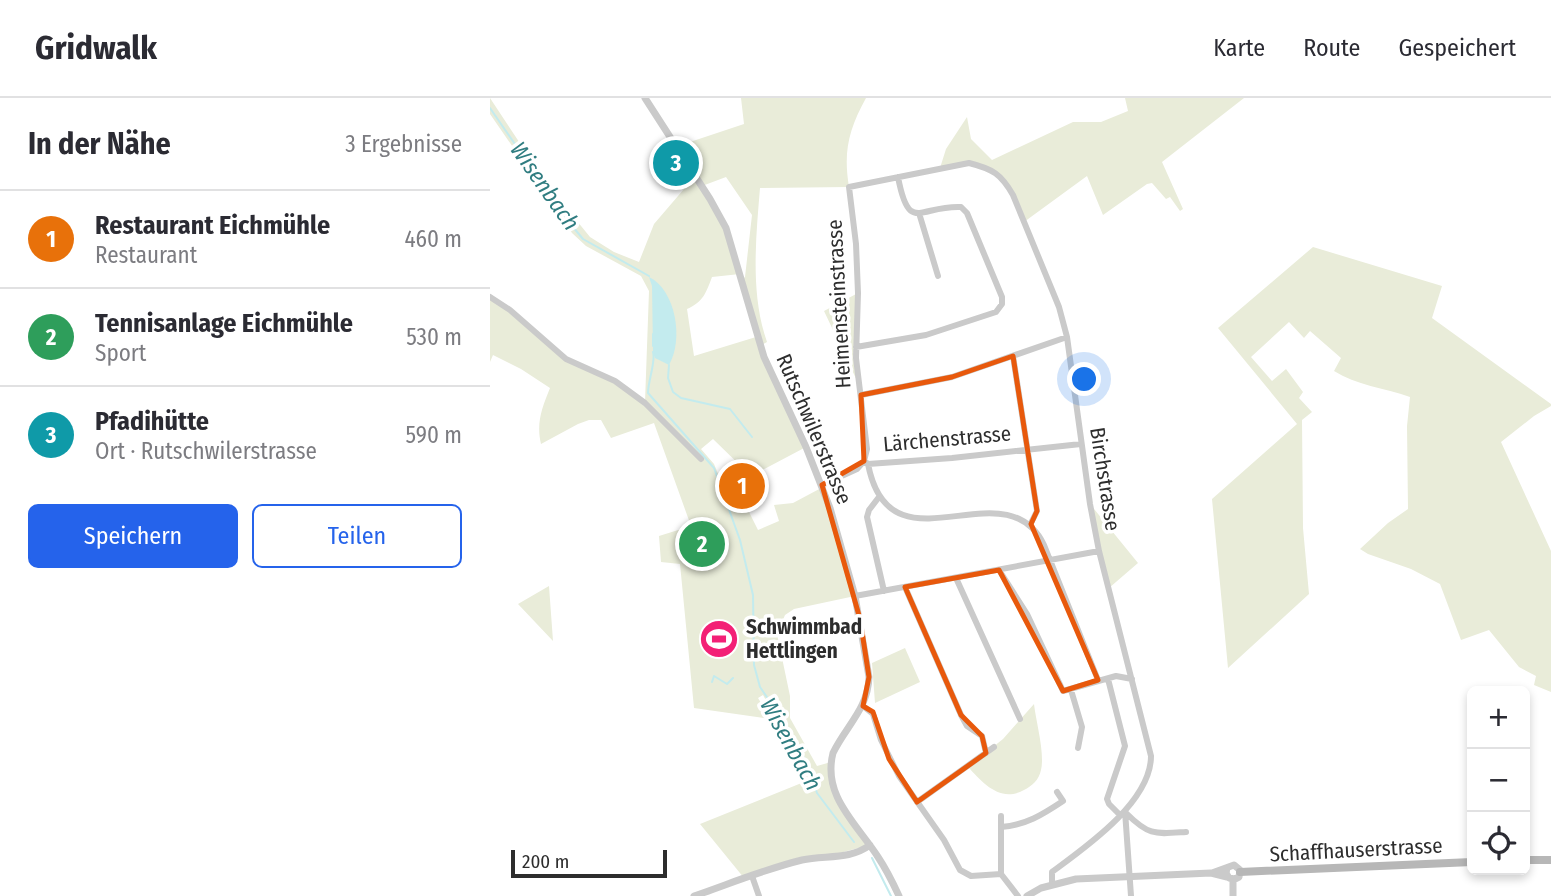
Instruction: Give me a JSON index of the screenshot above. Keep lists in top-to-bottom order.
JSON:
{
  "streets": {
    "main road": ["Schaffhauserstrasse"],
    "street": [
      "Heimensteinstrasse",
      "Rutschwilerstrasse",
      "Lärchenstrasse",
      "Birchstrasse"
    ]
  },
  "crossings": [
    ["Heimensteinstrasse", "Lärchenstrasse"],
    ["Heimensteinstrasse", "Birchstrasse"],
    ["Rutschwilerstrasse", "Lärchenstrasse"],
    ["Lärchenstrasse", "Birchstrasse"]
  ],
  "water": ["Wisenbach"],
  "places": {
    "sports": ["Schwimmbad Hettlingen"]
  },
  "scale_bar": "200 m",
  "page": {
    "header": "Gridwalk",
    "nav": ["Karte", "Route", "Gespeichert"],
    "heading": ["In der Nähe", "3 Ergebnisse"],
    "pins": ["3", "1", "2"],
    "list": [
      {
        "mark": "1",
        "name": "Restaurant Eichmühle",
        "note": "Restaurant",
        "value": "460 m"
      },
      {
        "mark": "2",
        "name": "Tennisanlage Eichmühle",
        "note": "Sport",
        "value": "530 m"
      },
      {
        "mark": "3",
        "name": "Pfadihütte",
        "note": "Ort · Rutschwilerstrasse",
        "value": "590 m"
      }
    ],
    "buttons": ["Speichern", "Teilen"],
    "map_buttons": ["+", "−"],
    "scale": "200 m"
  }
}
